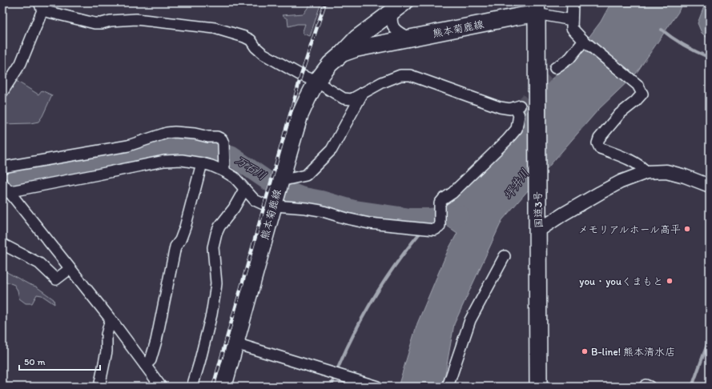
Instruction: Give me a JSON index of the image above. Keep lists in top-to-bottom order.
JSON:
{
  "streets": {
    "highway": ["国道3号"],
    "main road": ["熊本菊鹿線"]
  },
  "crossings": [
    ["熊本菊鹿線", "国道3号"]
  ],
  "water": ["万石川", "坪井川"],
  "places": ["メモリアルホール高平", "you・youくまもと", "B-line! 熊本清水店"],
  "scale_bar": "50 m"
}
